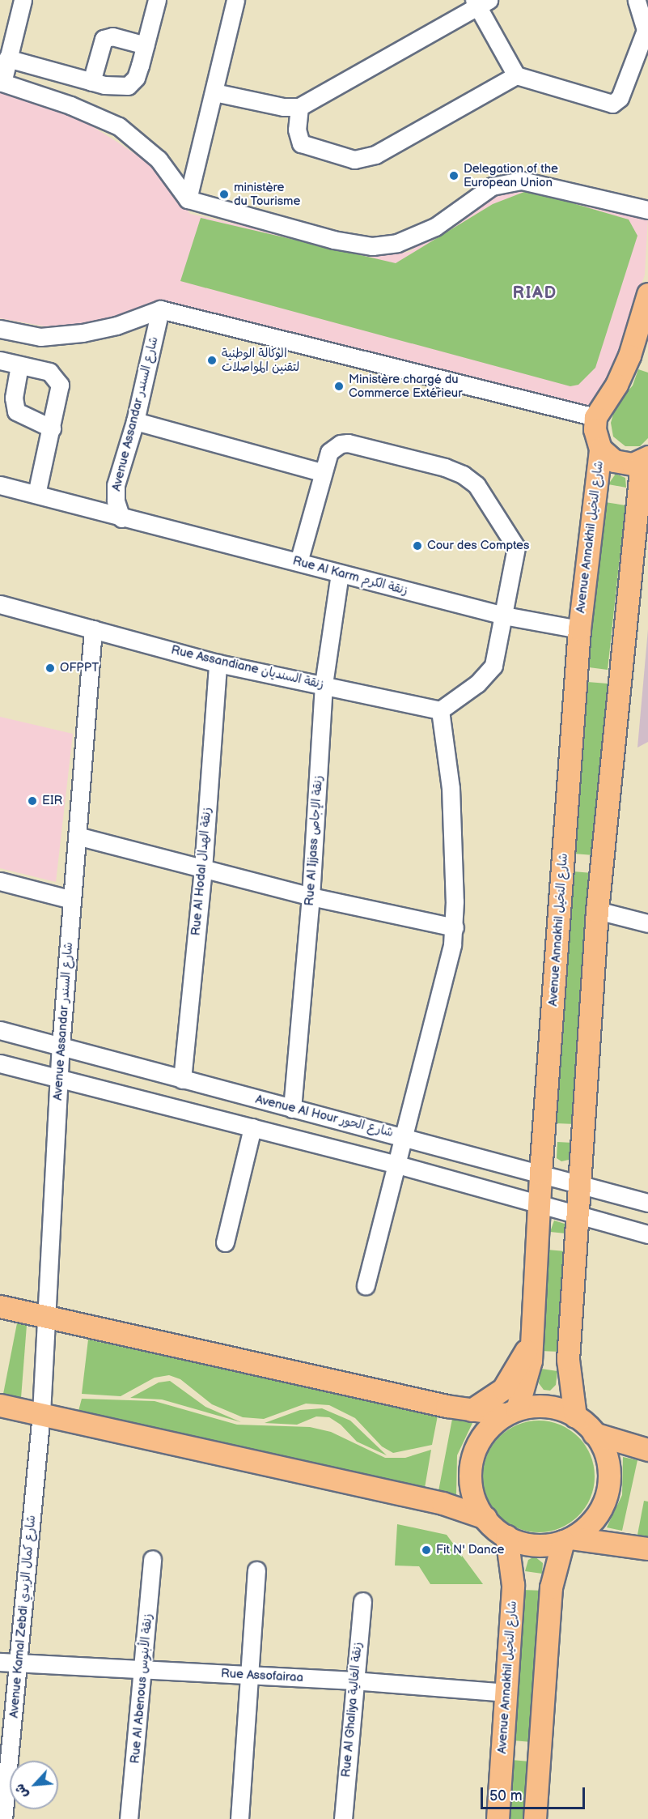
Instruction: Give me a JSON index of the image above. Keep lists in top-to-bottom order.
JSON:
{
  "streets": {
    "main road": ["Avenue Annakhil شارع النخيل"],
    "street": [
      "Avenue Assandar شارع السندر",
      "Rue Al Karm زنقة الكرم",
      "Rue Assandiane زنقة السنديان",
      "Rue Al Ijjass زنقة الإجاص",
      "Rue Al Hodal زنقة الهدال",
      "Avenue Al Hour شارع الحور",
      "Avenue Kamal Zebdi شارع كمال الزبدي",
      "Rue Assofairaa",
      "Rue Al Abenous زنقة الأبنوس",
      "Rue Al Ghaliya زنقة الغالية"
    ]
  },
  "crossings": [
    ["Avenue Assandar شارع السندر", "Rue Al Karm زنقة الكرم"],
    ["Avenue Assandar شارع السندر", "Rue Assandiane زنقة السنديان"],
    ["Avenue Assandar شارع السندر", "Avenue Al Hour شارع الحور"],
    ["Avenue Assandar شارع السندر", "Avenue Kamal Zebdi شارع كمال الزبدي"],
    ["Avenue Annakhil شارع النخيل", "Rue Al Karm زنقة الكرم"],
    ["Avenue Annakhil شارع النخيل", "Avenue Al Hour شارع الحور"],
    ["Avenue Annakhil شارع النخيل", "Rue Assofairaa"],
    ["Rue Al Karm زنقة الكرم", "Rue Al Ijjass زنقة الإجاص"],
    ["Rue Assandiane زنقة السنديان", "Rue Al Ijjass زنقة الإجاص"],
    ["Rue Assandiane زنقة السنديان", "Rue Al Hodal زنقة الهدال"],
    ["Rue Al Ijjass زنقة الإجاص", "Avenue Al Hour شارع الحور"],
    ["Rue Al Hodal زنقة الهدال", "Avenue Al Hour شارع الحور"],
    ["Avenue Kamal Zebdi شارع كمال الزبدي", "Rue Assofairaa"],
    ["Rue Assofairaa", "Rue Al Abenous زنقة الأبنوس"],
    ["Rue Assofairaa", "Rue Al Ghaliya زنقة الغالية"]
  ],
  "districts": ["RIAD"],
  "places": [
    "Delegation of the European Union",
    "ministère du Tourisme",
    "الوكالة الوطنية لتقنين المواصلات",
    "Ministère chargé du Commerce Extérieur",
    "Cour des Comptes",
    "OFPPT",
    "EIR",
    "Fit N' Dance"
  ],
  "scale_bar": "50 m",
  "north": "bottom left"
}
